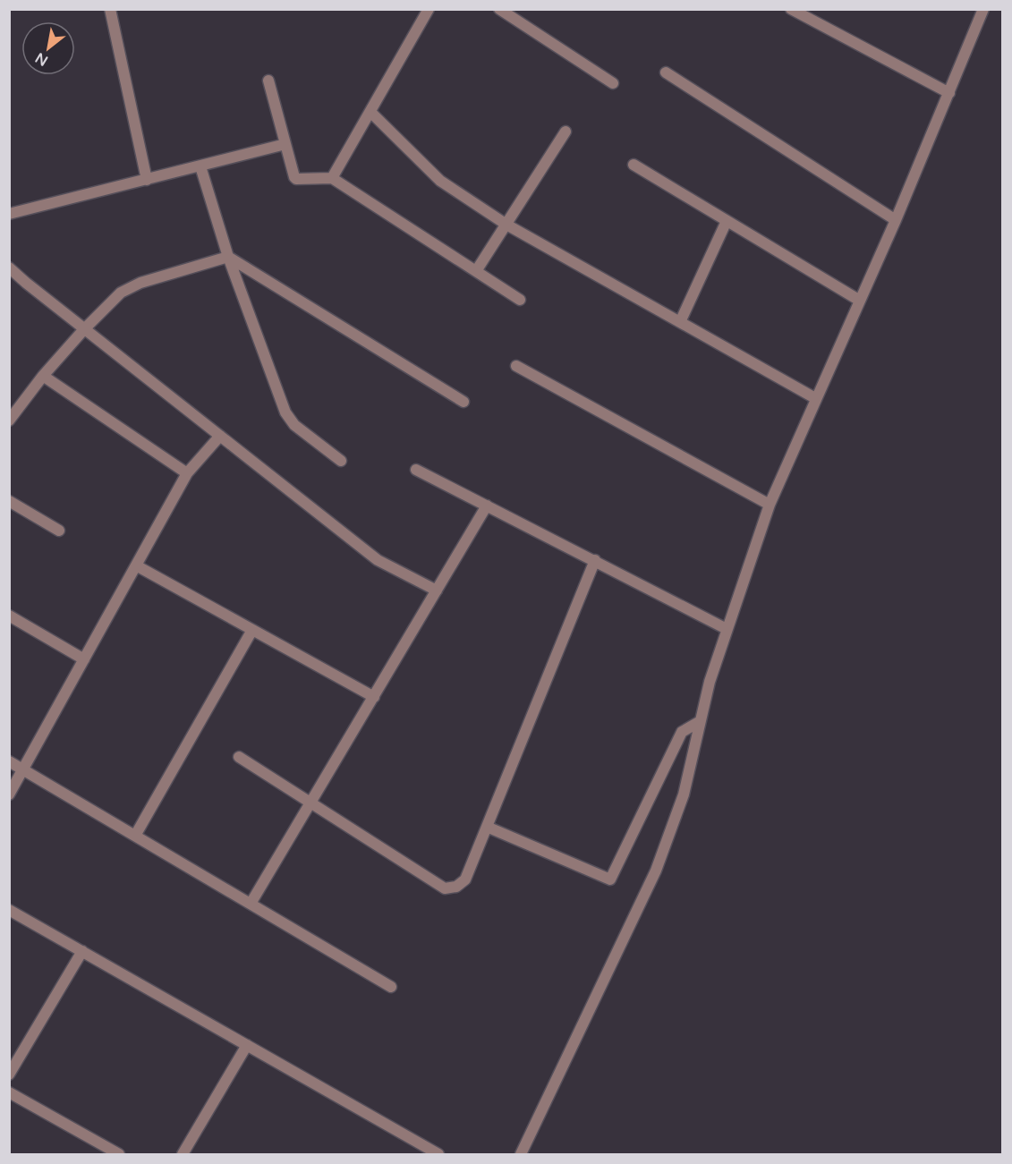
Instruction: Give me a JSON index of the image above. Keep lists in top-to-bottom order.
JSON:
{
  "north": "bottom left"
}
